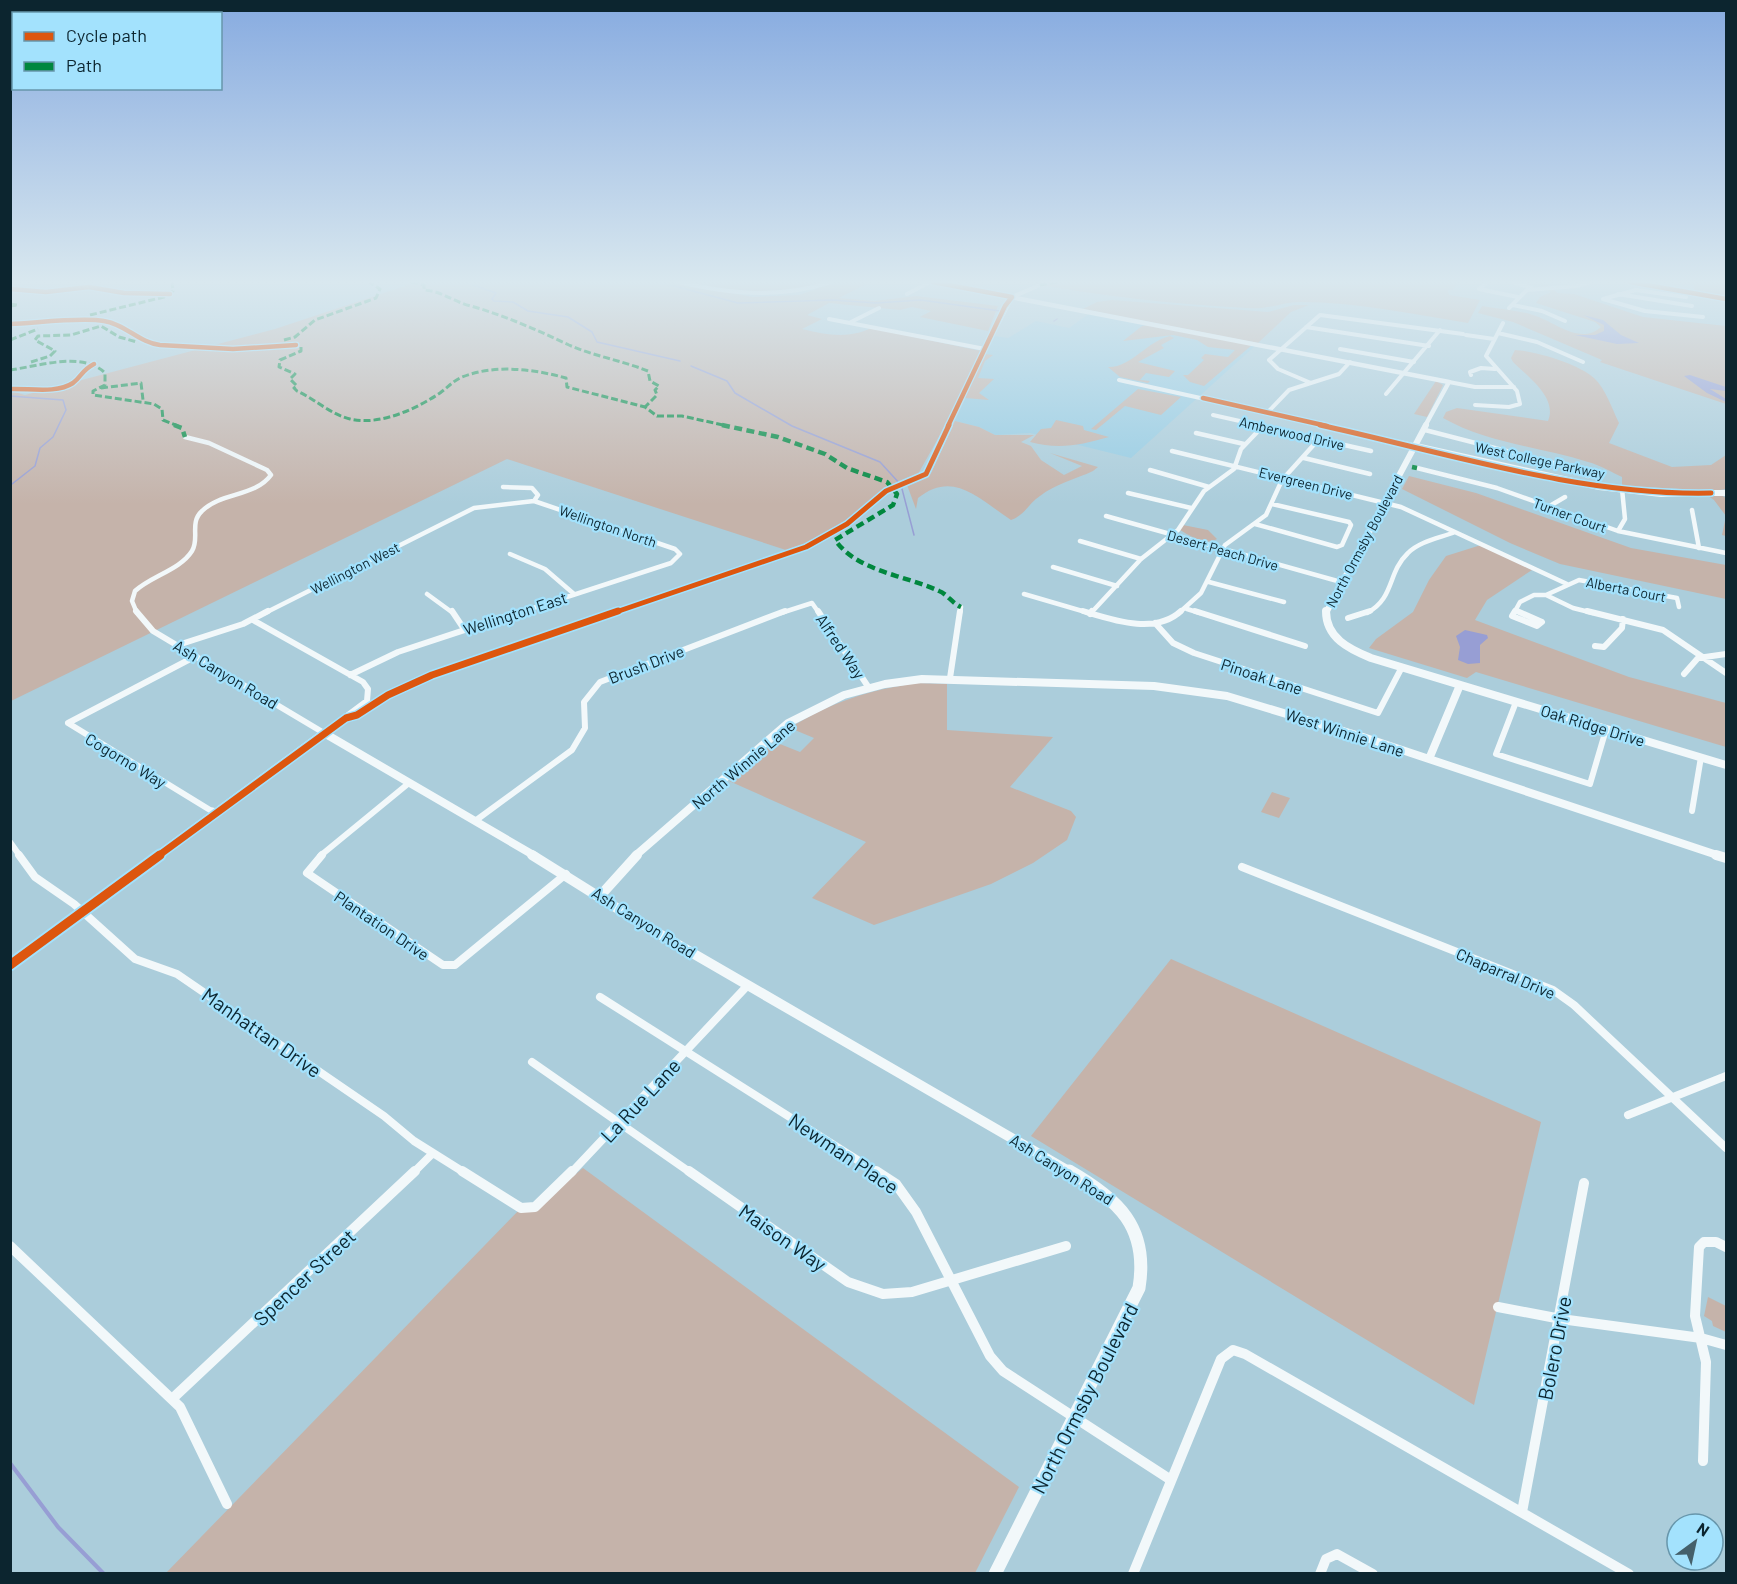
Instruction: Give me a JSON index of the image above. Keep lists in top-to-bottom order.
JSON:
{
  "streets": {
    "street": [
      "Amberwood Drive",
      "West College Parkway",
      "Evergreen Drive",
      "Turner Court",
      "Wellington North",
      "North Ormsby Boulevard",
      "Desert Peach Drive",
      "Wellington West",
      "Alberta Court",
      "Wellington East",
      "Alfred Way",
      "Brush Drive",
      "Ash Canyon Road",
      "Pinoak Lane",
      "Oak Ridge Drive",
      "West Winnie Lane",
      "Cogorno Way",
      "North Winnie Lane",
      "Plantation Drive",
      "Chaparral Drive",
      "Manhattan Drive",
      "La Rue Lane",
      "Newman Place",
      "Maison Way",
      "Spencer Street",
      "Bolero Drive"
    ]
  },
  "crossings": [
    ["West College Parkway", "North Ormsby Boulevard"],
    ["Evergreen Drive", "North Ormsby Boulevard"],
    ["Evergreen Drive", "Alberta Court"],
    ["Turner Court", "North Ormsby Boulevard"],
    ["Wellington North", "Wellington West"],
    ["Wellington North", "Wellington East"],
    ["North Ormsby Boulevard", "Desert Peach Drive"],
    ["North Ormsby Boulevard", "Ash Canyon Road"],
    ["North Ormsby Boulevard", "Pinoak Lane"],
    ["North Ormsby Boulevard", "Oak Ridge Drive"],
    ["North Ormsby Boulevard", "Newman Place"],
    ["Wellington West", "Ash Canyon Road"],
    ["Alfred Way", "Brush Drive"],
    ["Alfred Way", "North Winnie Lane"],
    ["Brush Drive", "Ash Canyon Road"],
    ["Ash Canyon Road", "Cogorno Way"],
    ["Ash Canyon Road", "North Winnie Lane"],
    ["Ash Canyon Road", "Plantation Drive"],
    ["Ash Canyon Road", "La Rue Lane"],
    ["West Winnie Lane", "North Winnie Lane"],
    ["Manhattan Drive", "La Rue Lane"],
    ["Manhattan Drive", "Spencer Street"],
    ["La Rue Lane", "Newman Place"],
    ["La Rue Lane", "Maison Way"],
    ["Newman Place", "Maison Way"]
  ],
  "legend": ["Cycle path", "Path"],
  "north": "top right"
}
